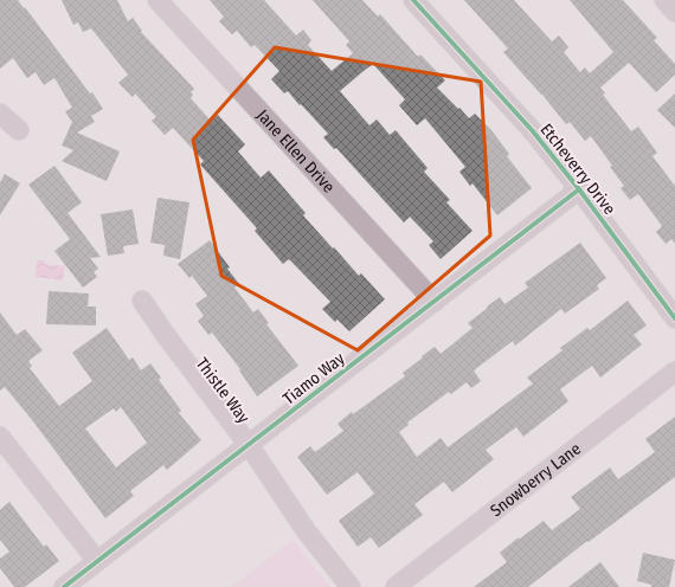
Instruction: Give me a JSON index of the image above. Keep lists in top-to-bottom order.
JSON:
{
  "streets": {
    "street": [
      "Jane Ellen Drive",
      "Etcheverry Drive",
      "Tiamo Way",
      "Thistle Way",
      "Snowberry Lane"
    ]
  },
  "crossings": [
    ["Jane Ellen Drive", "Tiamo Way"],
    ["Etcheverry Drive", "Tiamo Way"],
    ["Tiamo Way", "Thistle Way"]
  ]
}
